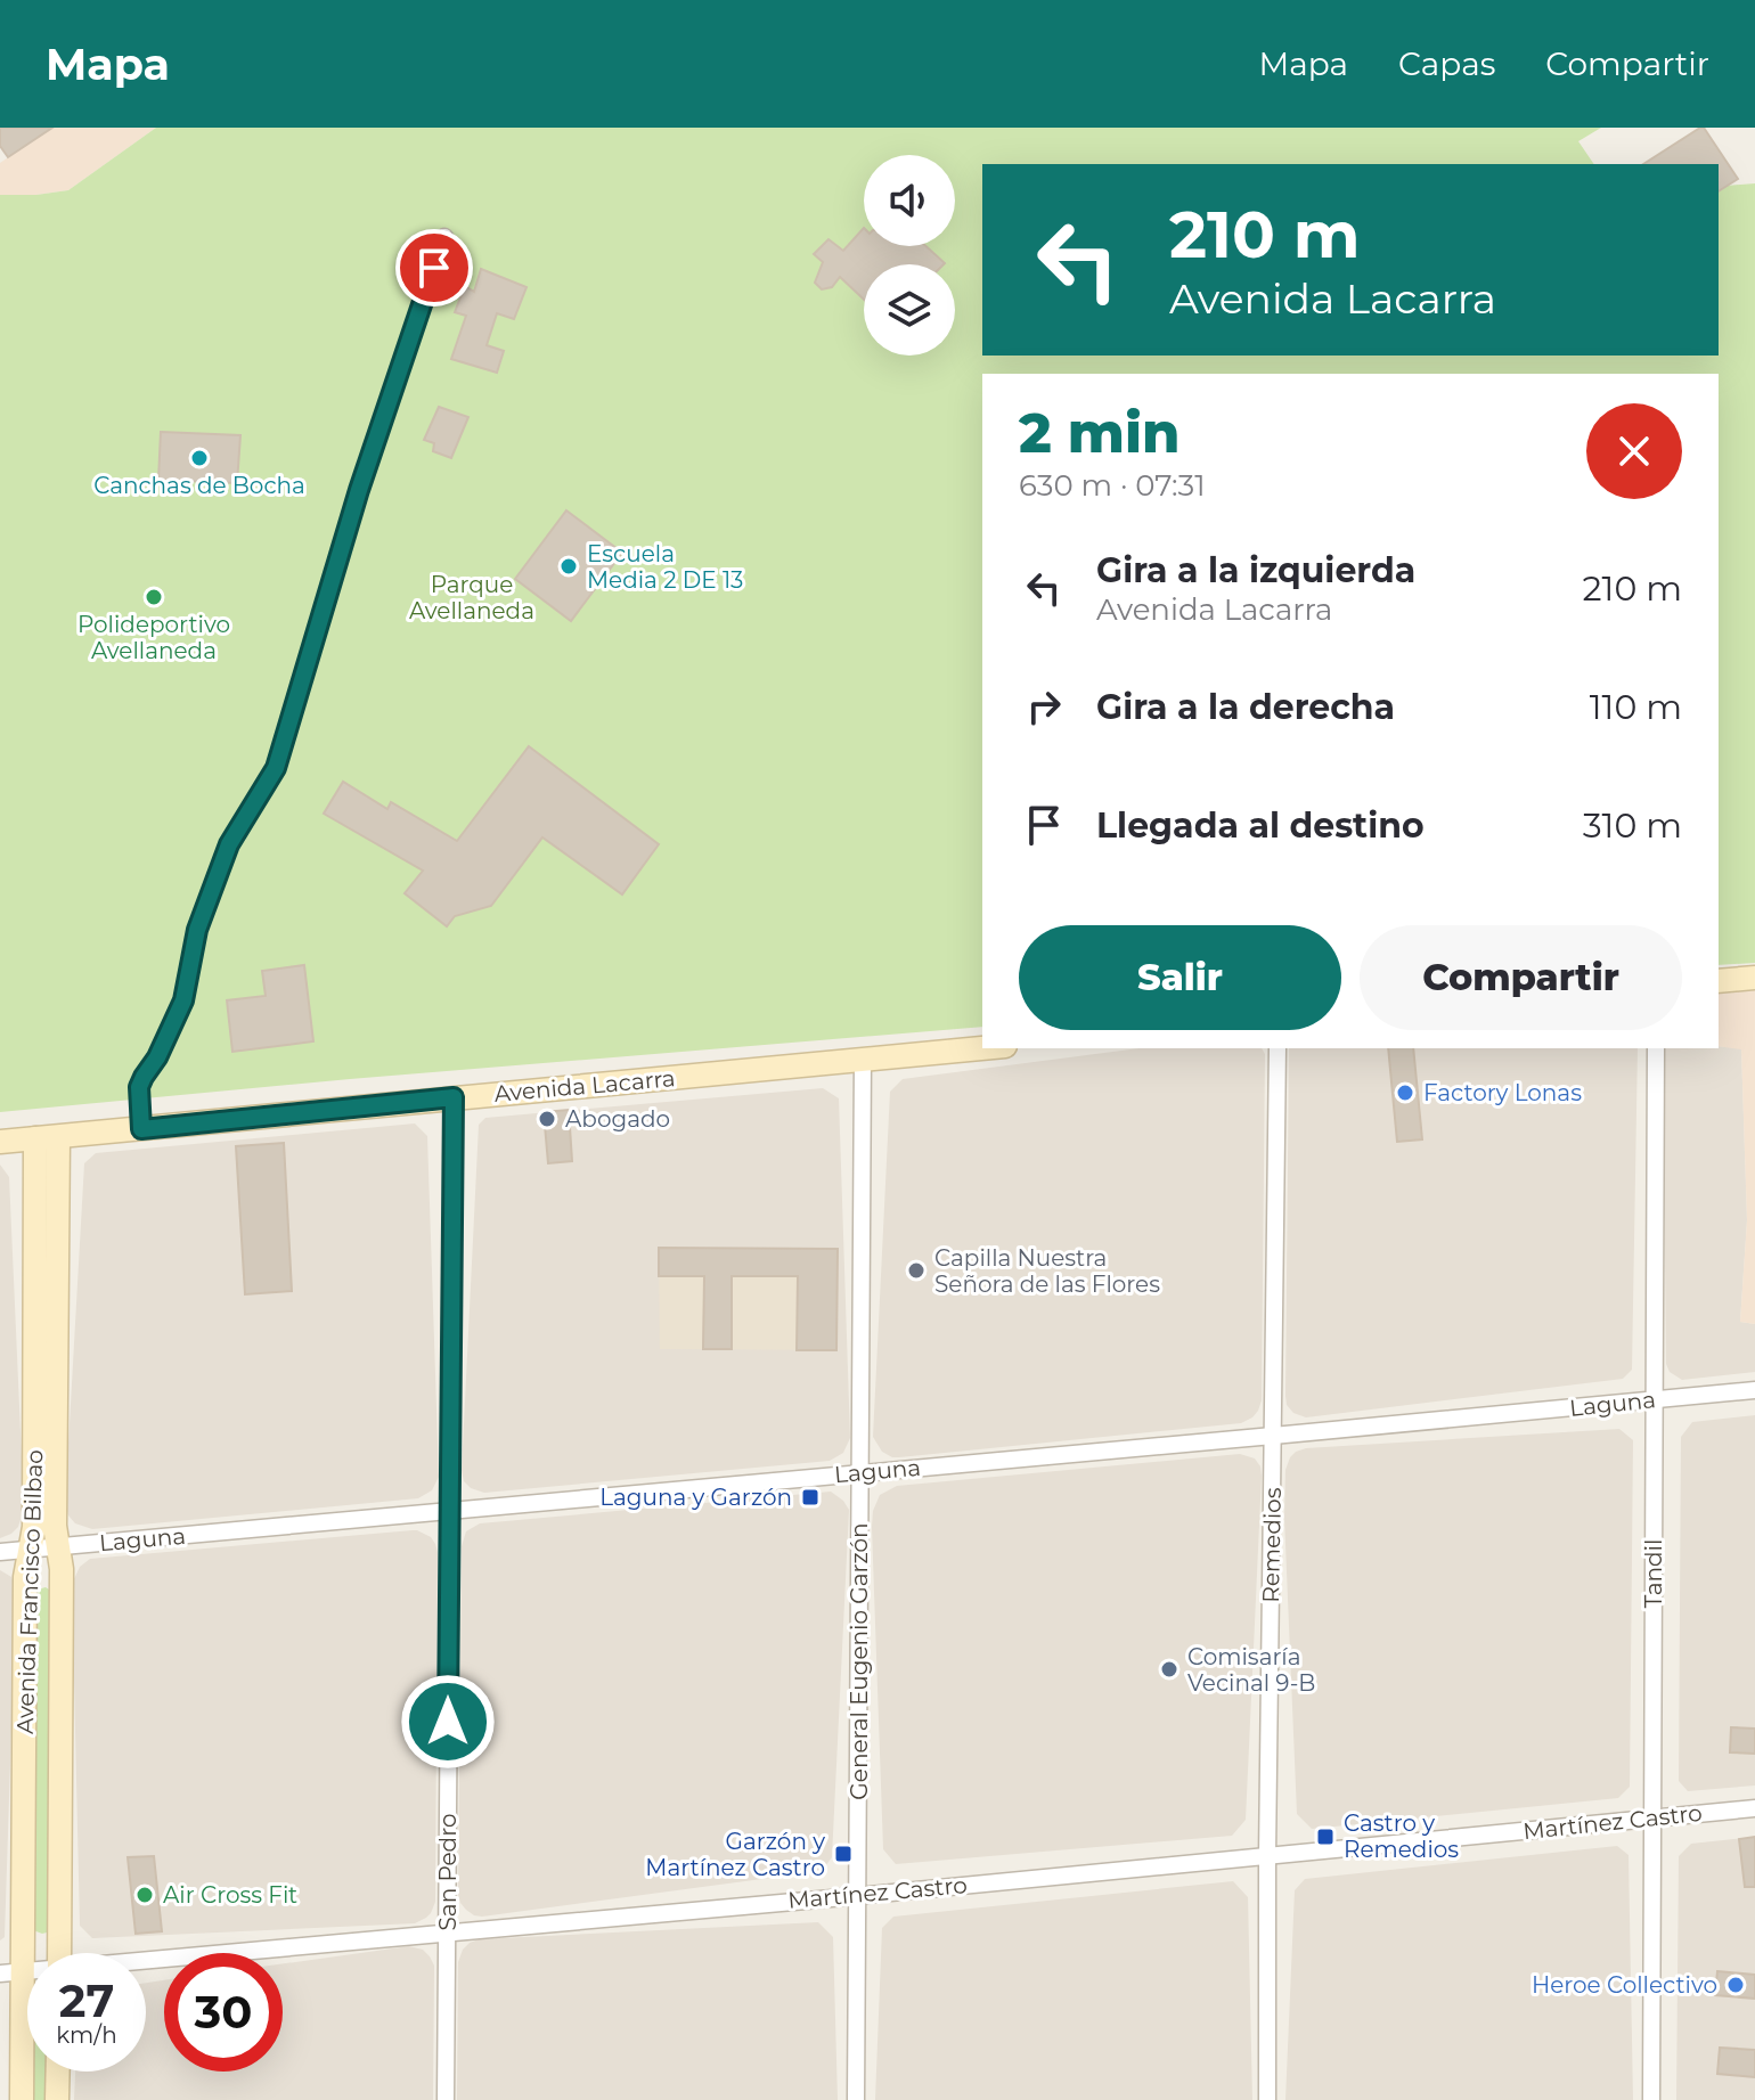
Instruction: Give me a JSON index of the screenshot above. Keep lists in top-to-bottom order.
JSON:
{
  "streets": {
    "street": [
      "Avenida Lacarra",
      "Laguna",
      "Remedios",
      "Tandil",
      "Avenida Francisco Bilbao",
      "General Eugenio Garzón",
      "Martínez Castro",
      "San Pedro"
    ]
  },
  "crossings": [
    ["Avenida Lacarra", "Avenida Francisco Bilbao"],
    ["Avenida Lacarra", "General Eugenio Garzón"],
    ["Avenida Lacarra", "San Pedro"],
    ["Laguna", "Remedios"],
    ["Laguna", "Tandil"],
    ["Laguna", "Avenida Francisco Bilbao"],
    ["Laguna", "General Eugenio Garzón"],
    ["Laguna", "San Pedro"],
    ["Remedios", "Martínez Castro"],
    ["Tandil", "Martínez Castro"],
    ["General Eugenio Garzón", "Martínez Castro"],
    ["Martínez Castro", "San Pedro"]
  ],
  "parks": ["Parque Avellaneda"],
  "places": {
    "other": [
      "Canchas de Bocha",
      "Escuela Media 2 DE 13",
      "Polideportivo Avellaneda",
      "Factory Lonas",
      "Abogado",
      "Capilla Nuestra Señora de las Flores",
      "Comisaría Vecinal 9-B",
      "Air Cross Fit",
      "Heroe Collectivo"
    ],
    "transit": ["Laguna y Garzón", "Castro y Remedios", "Garzón y Martínez Castro"]
  },
  "page": {
    "header": "Mapa",
    "nav": ["Mapa", "Capas", "Compartir"],
    "turn": ["210 m", "Avenida Lacarra"],
    "heading": ["2 min", "630 m · 07:31"],
    "list": [
      {
        "name": "Gira a la izquierda",
        "note": "Avenida Lacarra",
        "value": "210 m"
      },
      {
        "name": "Gira a la derecha",
        "value": "110 m"
      },
      {
        "name": "Llegada al destino",
        "value": "310 m"
      }
    ],
    "buttons": ["Salir", "Compartir"],
    "speed": "27 km/h",
    "limit": "30"
  }
}
